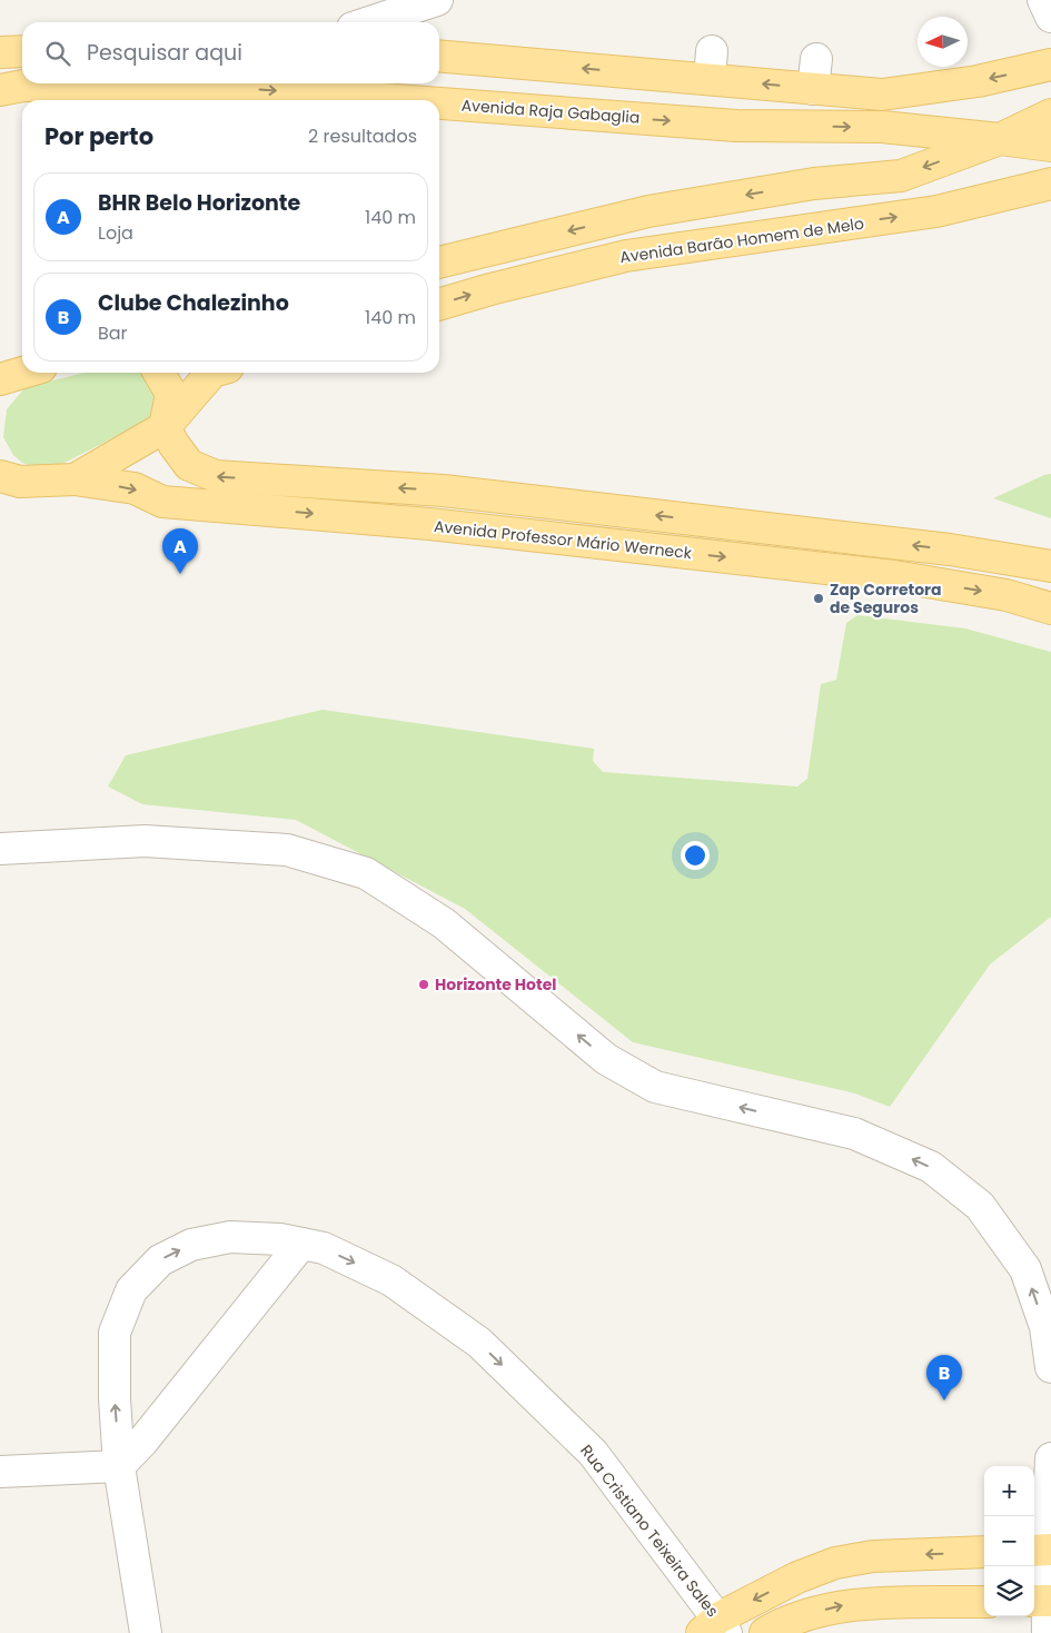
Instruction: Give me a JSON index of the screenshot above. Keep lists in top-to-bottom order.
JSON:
{
  "streets": {
    "main road": ["Avenida Raja Gabaglia", "Avenida Barão Homem de Melo", "Avenida Professor Mário Werneck"],
    "street": ["Rua Cristiano Teixeira Sales"]
  },
  "places": ["Zap Corretora de Seguros", "Horizonte Hotel"],
  "north": "left",
  "page": {
    "search": "Pesquisar aqui",
    "heading": ["Por perto", "2 resultados"],
    "list": [
      {
        "mark": "A",
        "name": "BHR Belo Horizonte",
        "note": "Loja",
        "value": "140 m"
      },
      {
        "mark": "B",
        "name": "Clube Chalezinho",
        "note": "Bar",
        "value": "140 m"
      }
    ],
    "pins": ["A", "B"],
    "map_buttons": ["+", "−"]
  }
}
